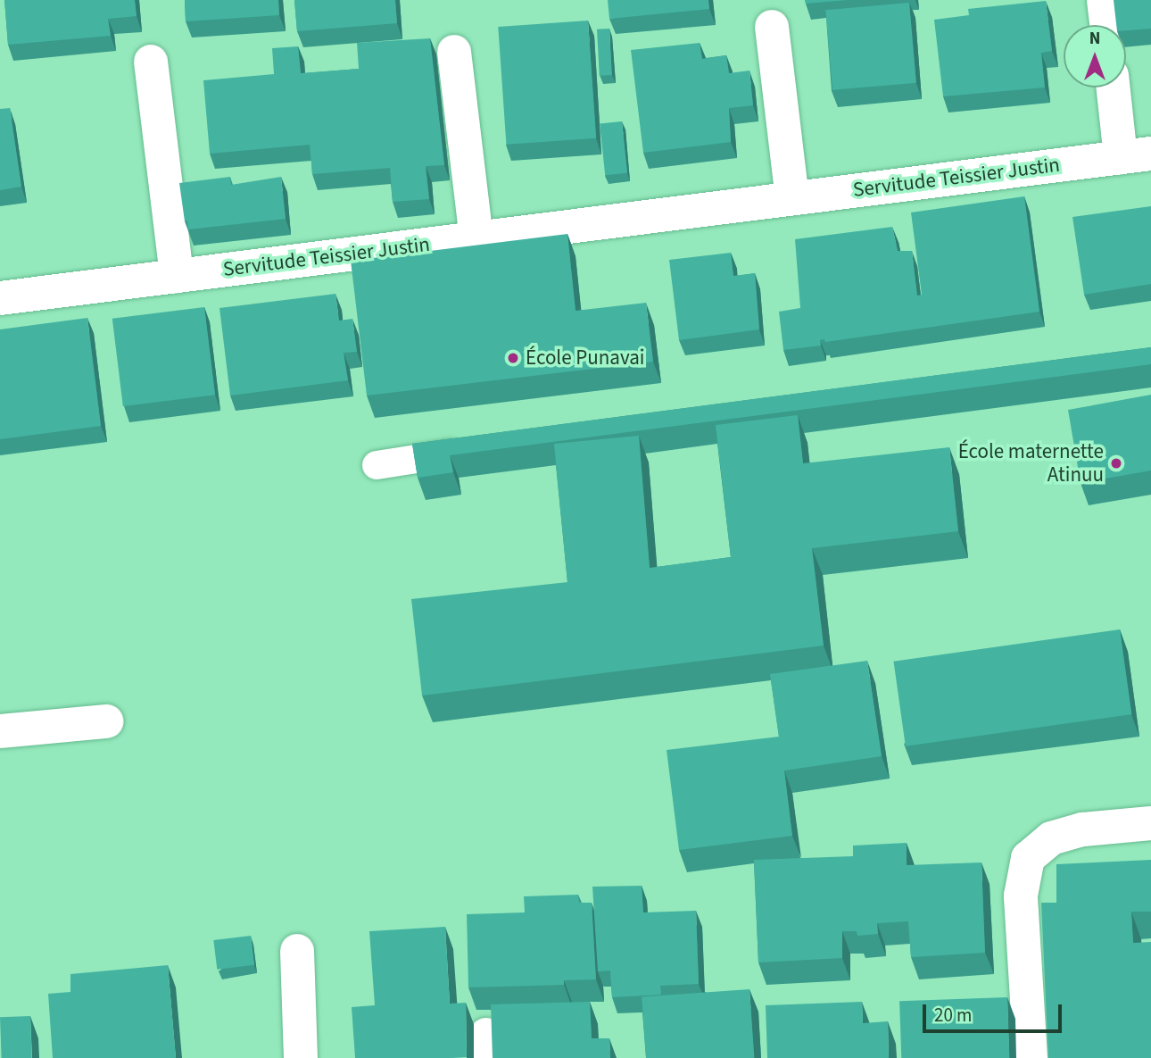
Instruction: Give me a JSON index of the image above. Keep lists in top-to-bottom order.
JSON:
{
  "streets": {
    "street": ["Servitude Teissier Justin"]
  },
  "places": ["École Punavai", "École maternette Atinuu"],
  "scale_bar": "20 m",
  "north": "top"
}
